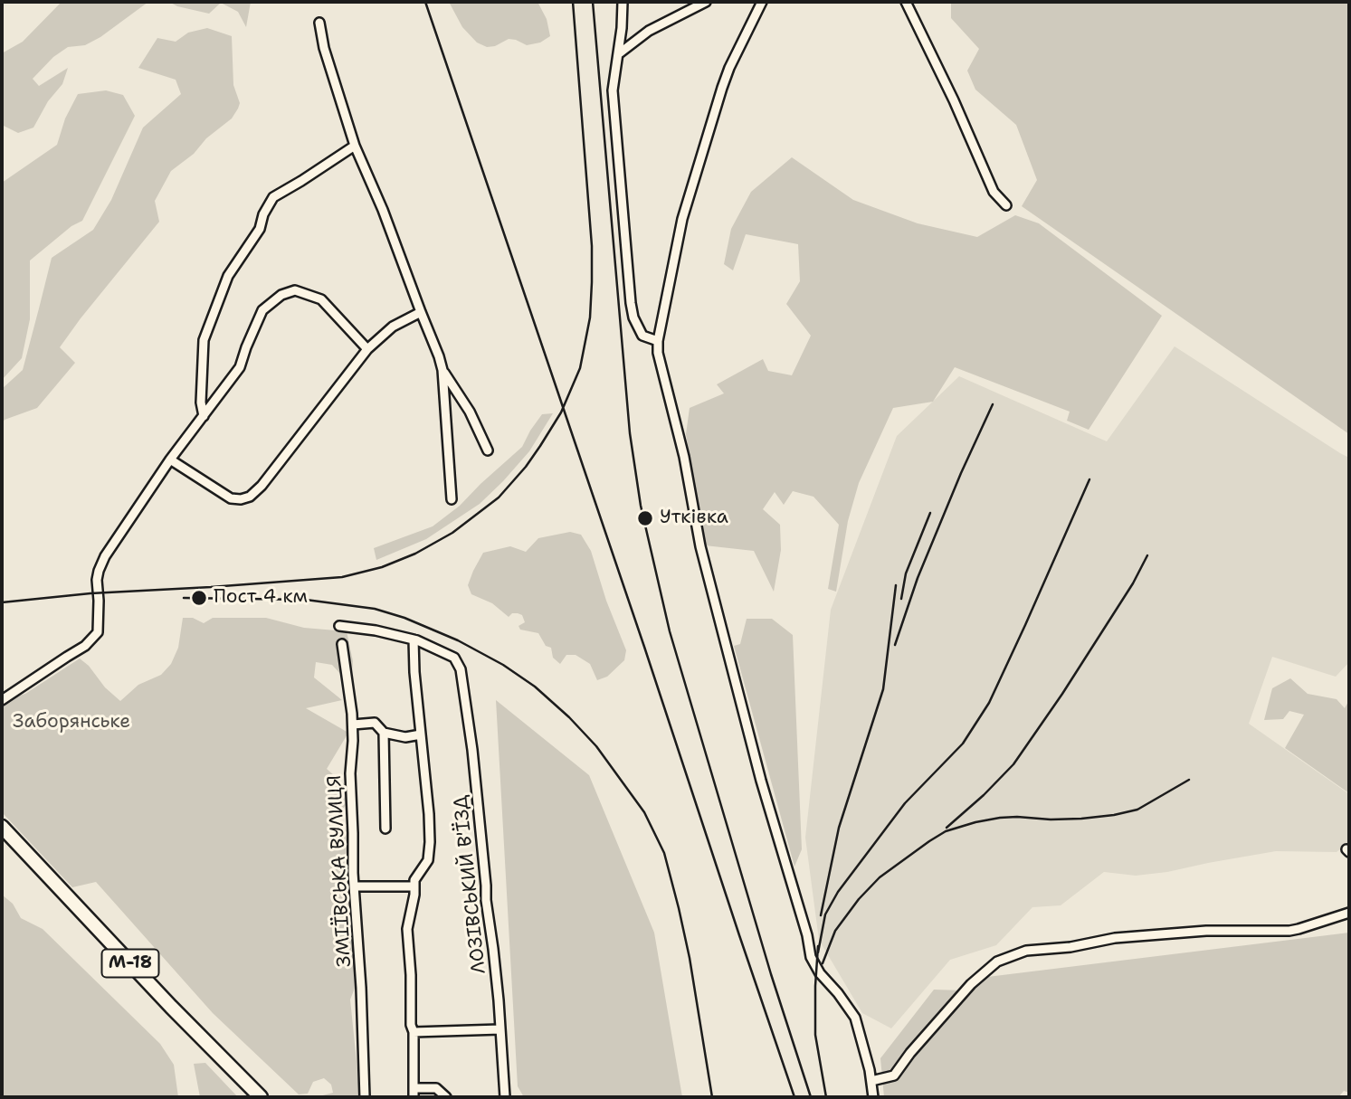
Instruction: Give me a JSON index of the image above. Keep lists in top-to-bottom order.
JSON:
{
  "streets": {
    "highway": ["М-18"],
    "street": ["ЗМІЇВСЬКА ВУЛИЦЯ", "ЛОЗІВСЬКИЙ В'ЇЗД"]
  },
  "parks": ["Заборянське"],
  "places": ["Уткiвка", "Пост 4 км"]
}
